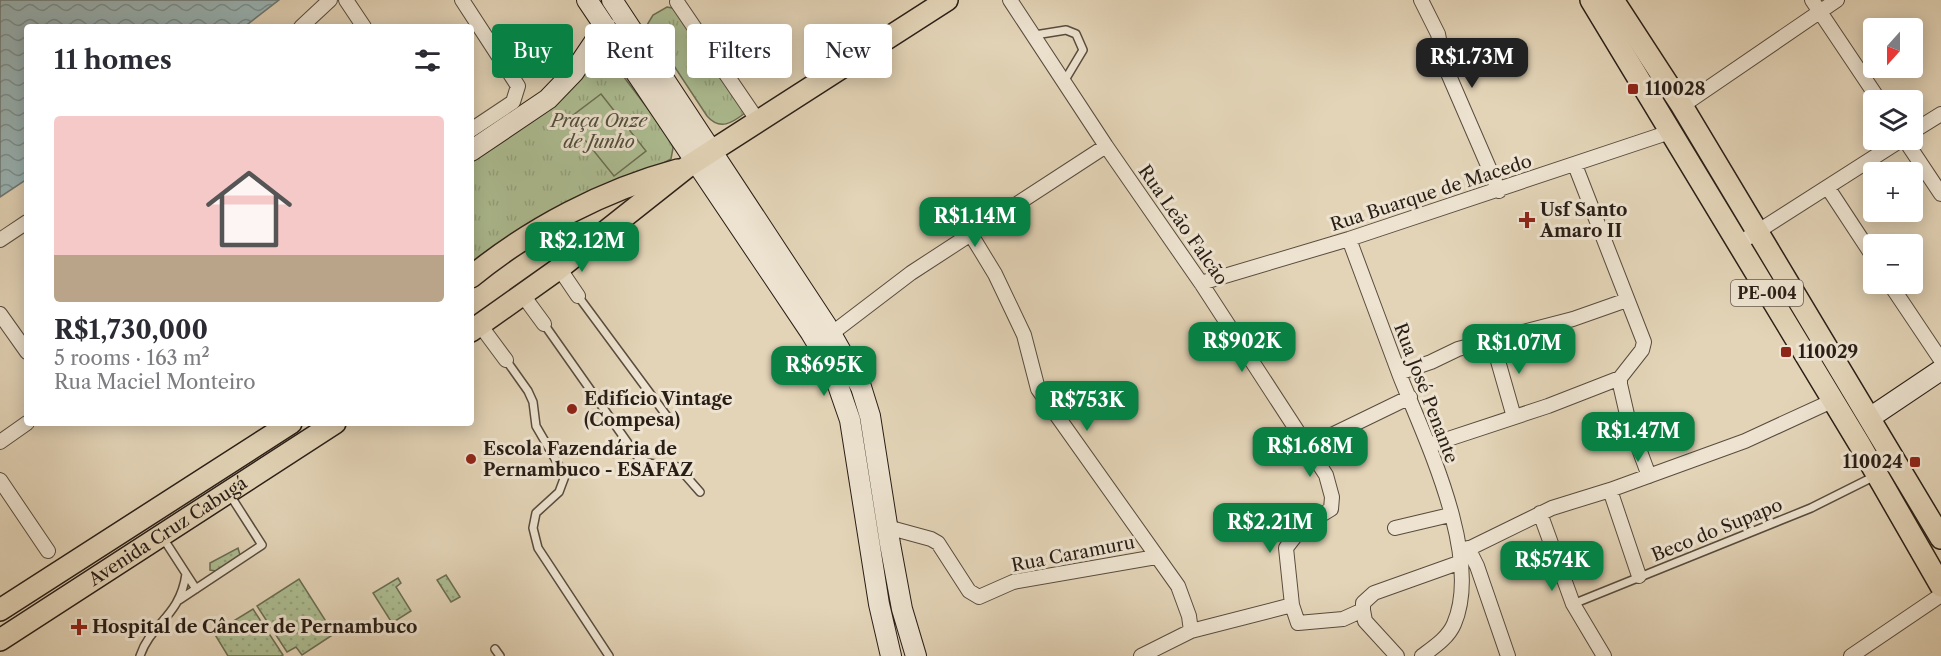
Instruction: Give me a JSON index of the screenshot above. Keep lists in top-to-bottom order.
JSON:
{
  "streets": {
    "main road": ["PE-004", "Avenida Cruz Cabugá"],
    "street": [
      "Rua Buarque de Macedo",
      "Rua Leão Falcão",
      "Rua José Penante",
      "Rua Caramuru"
    ],
    "lane": ["Beco do Supapo"]
  },
  "crossings": [
    ["Rua Buarque de Macedo", "Rua Leão Falcão"],
    ["Rua Buarque de Macedo", "PE-004"],
    ["Rua Buarque de Macedo", "Rua José Penante"]
  ],
  "parks": ["Praça Onze de Junho"],
  "places": {
    "transit": ["110028", "110029", "110024"],
    "health": ["Usf Santo Amaro II", "Hospital de Câncer de Pernambuco"],
    "other": ["Edifício Vintage (Compesa)", "Escola Fazendária de Pernambuco - ESAFAZ"]
  },
  "north": "bottom",
  "page": {
    "map_buttons": ["+", "−"],
    "chip": [
      "Buy",
      "Rent",
      "Filters",
      "New"
    ],
    "heading": "11 homes",
    "price": [
      "R$1.73M",
      "R$1.14M",
      "R$2.12M",
      "R$902K",
      "R$1.07M",
      "R$695K",
      "R$753K",
      "R$1.47M",
      "R$1.68M",
      "R$2.21M",
      "R$574K"
    ],
    "list": [
      {
        "name": "R$1,730,000",
        "note": "5 rooms · 163 m² · Rua Maciel Monteiro"
      }
    ]
  }
}
